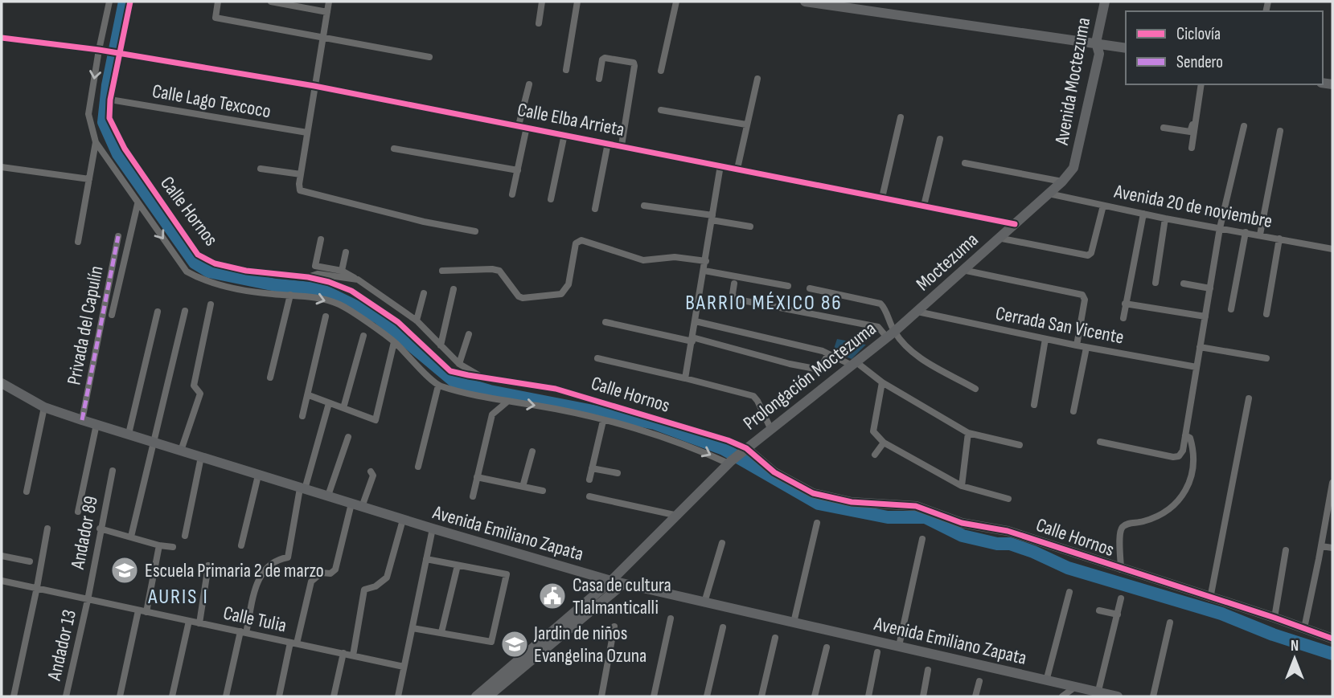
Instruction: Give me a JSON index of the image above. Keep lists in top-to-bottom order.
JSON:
{
  "streets": {
    "street": [
      "Avenida Moctezuma",
      "Calle Lago Texcoco",
      "Calle Elba Arrieta",
      "Avenida 20 de noviembre",
      "Calle Hornos",
      "Moctezuma",
      "Privada del Capulín",
      "Cerrada San Vicente",
      "Prolongación Moctezuma",
      "Andador 89",
      "Avenida Emiliano Zapata",
      "Calle Tulia",
      "Andador 13"
    ]
  },
  "crossings": [
    ["Avenida Moctezuma", "Moctezuma"],
    ["Calle Lago Texcoco", "Calle Hornos"],
    ["Calle Elba Arrieta", "Calle Hornos"],
    ["Calle Elba Arrieta", "Moctezuma"],
    ["Avenida 20 de noviembre", "Moctezuma"],
    ["Calle Hornos", "Prolongación Moctezuma"],
    ["Moctezuma", "Cerrada San Vicente"],
    ["Moctezuma", "Prolongación Moctezuma"],
    ["Privada del Capulín", "Avenida Emiliano Zapata"],
    ["Cerrada San Vicente", "Prolongación Moctezuma"],
    ["Prolongación Moctezuma", "Avenida Emiliano Zapata"],
    ["Andador 89", "Calle Tulia"],
    ["Andador 89", "Andador 13"],
    ["Calle Tulia", "Andador 13"]
  ],
  "districts": ["BARRIO MÉXICO 86", "AURIS I"],
  "places": {
    "school or university": ["Escuela Primaria 2 de marzo", "Jardin de niños Evangelina Ozuna"],
    "public building": ["Casa de cultura Tlalmanticalli"]
  },
  "legend": ["Ciclovía", "Sendero"],
  "north": "top"
}
